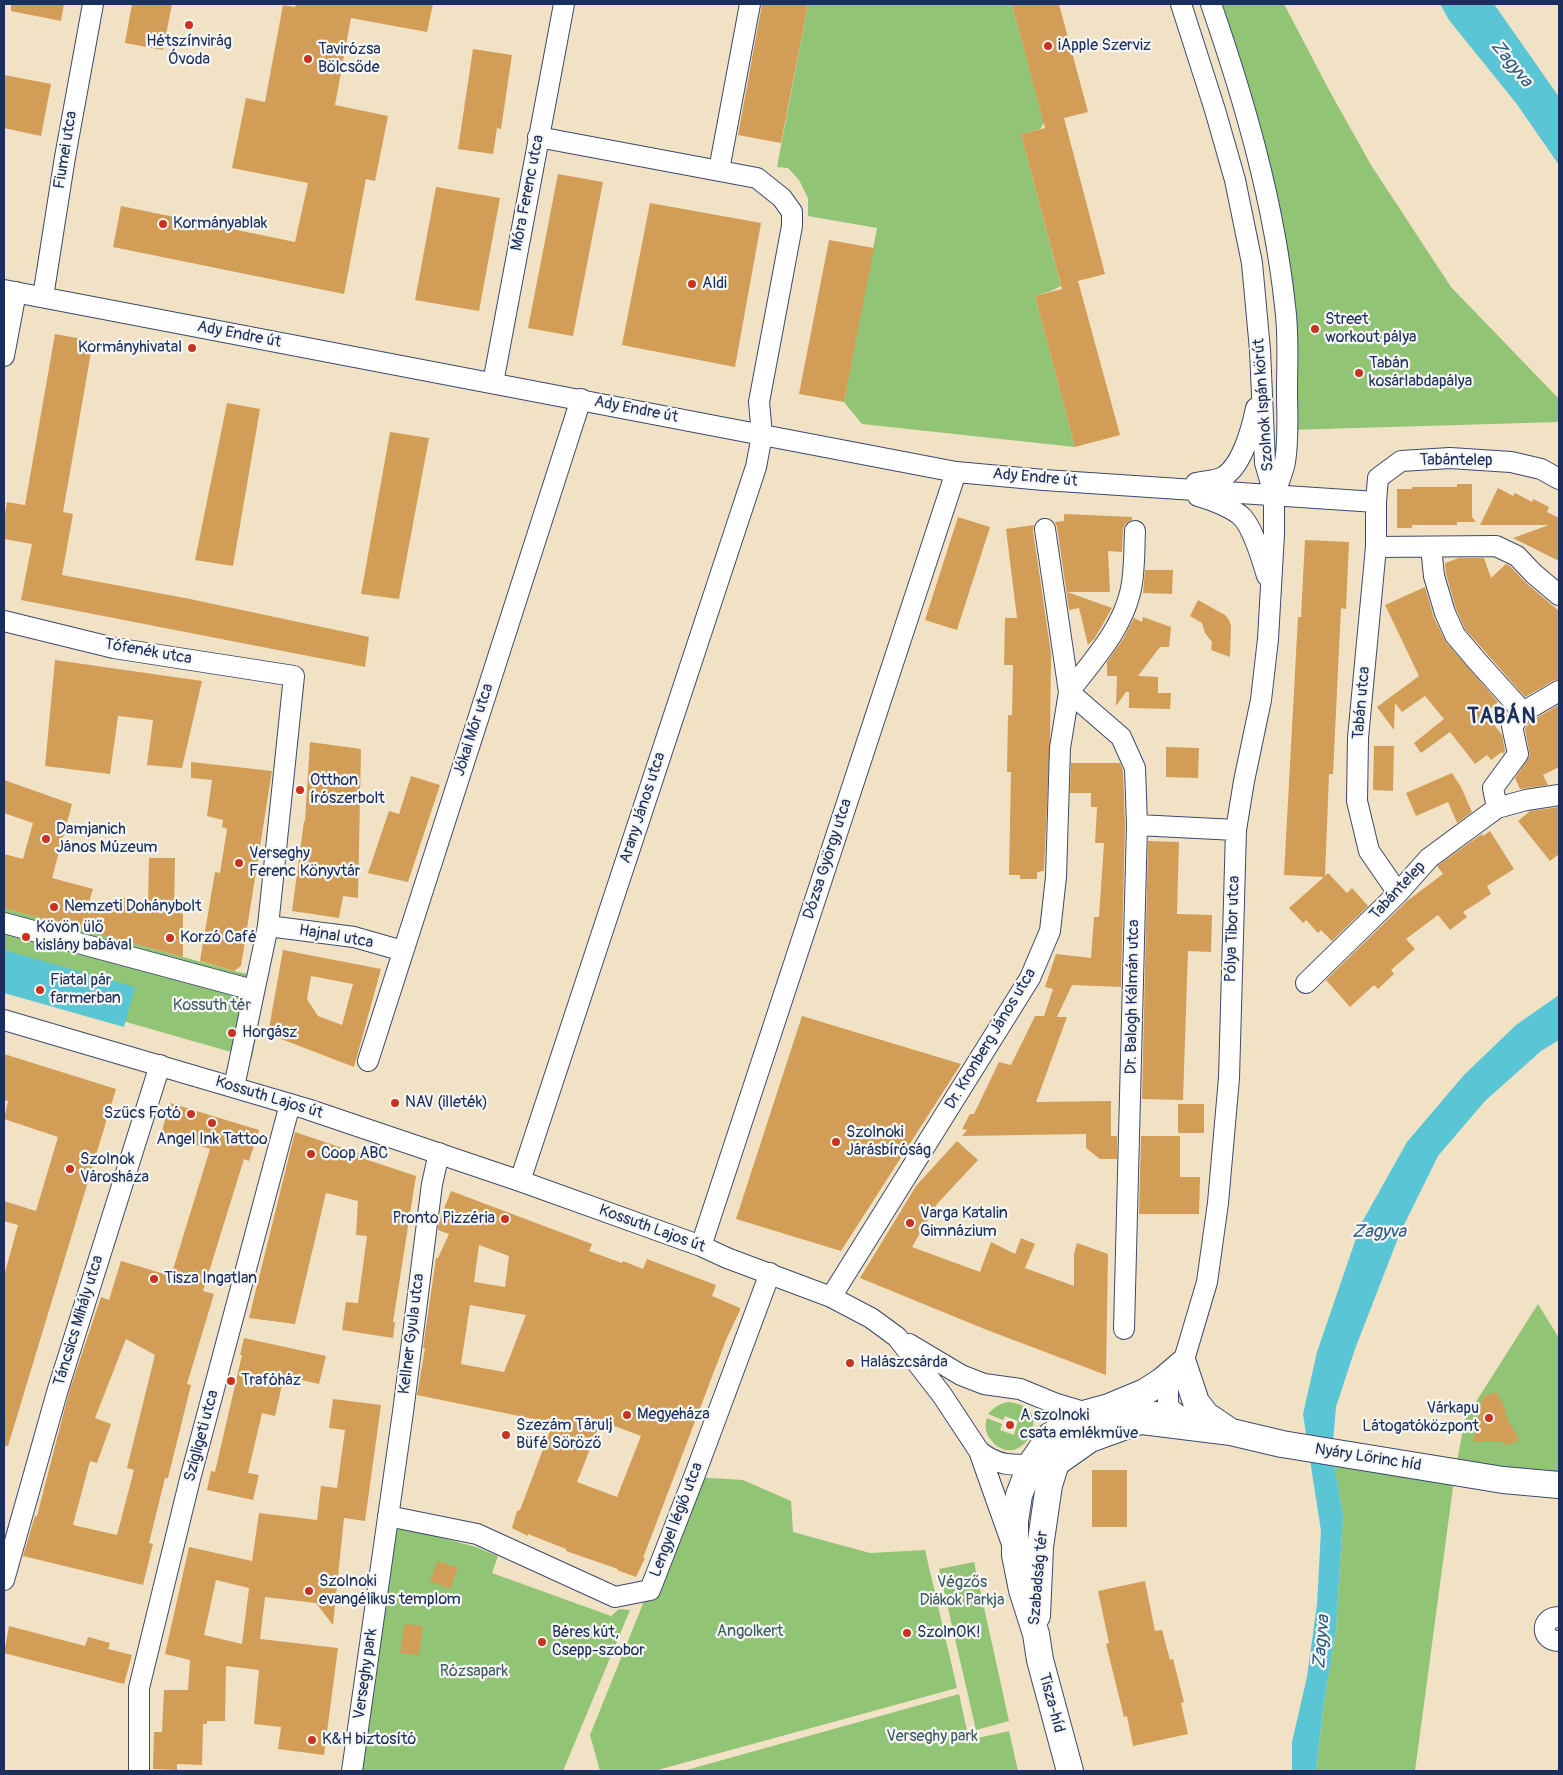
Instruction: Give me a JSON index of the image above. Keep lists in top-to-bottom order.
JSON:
{
  "streets": {
    "main road": ["Nyáry Lőrinc híd", "Szabadság tér", "Tisza-híd"],
    "street": [
      "Fiumei utca",
      "Móra Ferenc utca",
      "Ady Endre út",
      "Szolnok Ispán körút",
      "Tabántelep",
      "Tófenék utca",
      "Tabán utca",
      "Jókai Mór utca",
      "Arany János utca",
      "Dózsa György utca",
      "Pólya Tibor utca",
      "Hajnal utca",
      "Dr. Balogh Kálmán utca",
      "Dr. Kronberg János utca",
      "Kossuth Lajos út",
      "Táncsics Mihály utca",
      "Kellner Gyula utca",
      "Szigligeti utca",
      "Lengyel légió utca",
      "Verseghy park"
    ]
  },
  "crossings": [
    ["Fiumei utca", "Ady Endre út"],
    ["Móra Ferenc utca", "Ady Endre út"],
    ["Ady Endre út", "Szolnok Ispán körút"],
    ["Ady Endre út", "Tabántelep"],
    ["Ady Endre út", "Tabán utca"],
    ["Ady Endre út", "Jókai Mór utca"],
    ["Ady Endre út", "Arany János utca"],
    ["Ady Endre út", "Dózsa György utca"],
    ["Ady Endre út", "Pólya Tibor utca"],
    ["Szolnok Ispán körút", "Pólya Tibor utca"],
    ["Tabántelep", "Tabán utca"],
    ["Tófenék utca", "Hajnal utca"],
    ["Jókai Mór utca", "Hajnal utca"],
    ["Arany János utca", "Kossuth Lajos út"],
    ["Dózsa György utca", "Kossuth Lajos út"],
    ["Pólya Tibor utca", "Nyáry Lőrinc híd"],
    ["Dr. Balogh Kálmán utca", "Dr. Kronberg János utca"],
    ["Dr. Kronberg János utca", "Kossuth Lajos út"],
    ["Kossuth Lajos út", "Táncsics Mihály utca"],
    ["Kossuth Lajos út", "Kellner Gyula utca"],
    ["Kossuth Lajos út", "Szigligeti utca"],
    ["Kossuth Lajos út", "Lengyel légió utca"],
    ["Kossuth Lajos út", "Szabadság tér"],
    ["Kellner Gyula utca", "Lengyel légió utca"],
    ["Kellner Gyula utca", "Verseghy park"],
    ["Nyáry Lőrinc híd", "Szabadság tér"],
    ["Lengyel légió utca", "Verseghy park"],
    ["Szabadság tér", "Tisza-híd"]
  ],
  "districts": ["TABÁN"],
  "water": ["Zagyva"],
  "parks": [
    "Kossuth tér",
    "Végzős Diákok Parkja",
    "Angolkert",
    "Rózsapark",
    "Verseghy park"
  ],
  "places": [
    "Hétszínvirág Óvoda",
    "iApple Szerviz",
    "Tavirózsa Bölcsőde",
    "Kormányablak",
    "Aldi",
    "Street workout pálya",
    "Kormányhivatal",
    "Tabán kosárlabdapálya",
    "Otthon írószerbolt",
    "Damjanich János Múzeum",
    "Verseghy Ferenc Könyvtár",
    "Nemzeti Dohánybolt",
    "Kövön ülő kislány babával",
    "Korzó Café",
    "Fiatal pár farmerban",
    "Horgász",
    "NAV (illeték)",
    "Szűcs Fotó",
    "Angel Ink Tattoo",
    "Szolnoki Járásbíróság",
    "Coop ABC",
    "Szolnok Városháza",
    "Pronto Pizzéria",
    "Varga Katalin Gimnázium",
    "Tisza Ingatlan",
    "Halászcsárda",
    "Trafóház",
    "Megyeháza",
    "Várkapu Látogatóközpont",
    "A szolnoki csata emlékműve",
    "Szezám Tárulj Büfé Söröző",
    "Szolnoki evangélikus templom",
    "SzolnOK!",
    "Béres kút, Csepp-szobor",
    "K&H biztosító"
  ]
}
